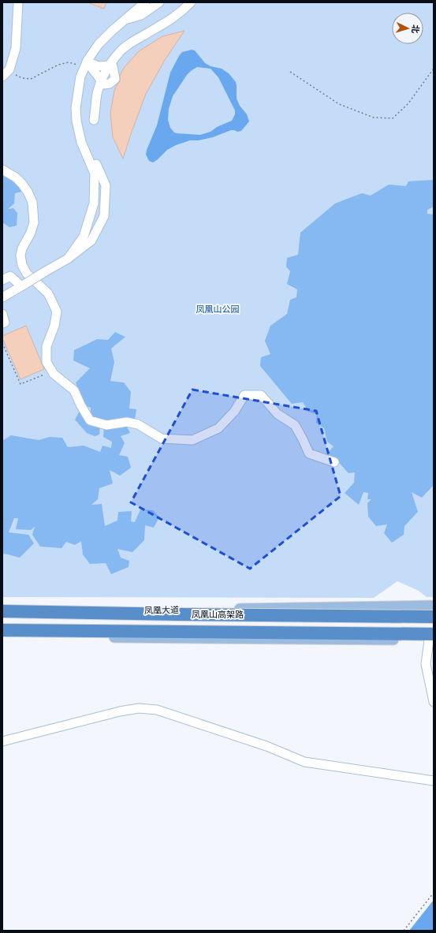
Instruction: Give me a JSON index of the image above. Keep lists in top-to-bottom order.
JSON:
{
  "streets": {
    "highway": ["凤凰山高架路"],
    "main road": ["凤凰大道"]
  },
  "crossings": [
    ["凤凰大道", "凤凰山高架路"]
  ],
  "parks": ["凤凰山公园"],
  "north": "right"
}
